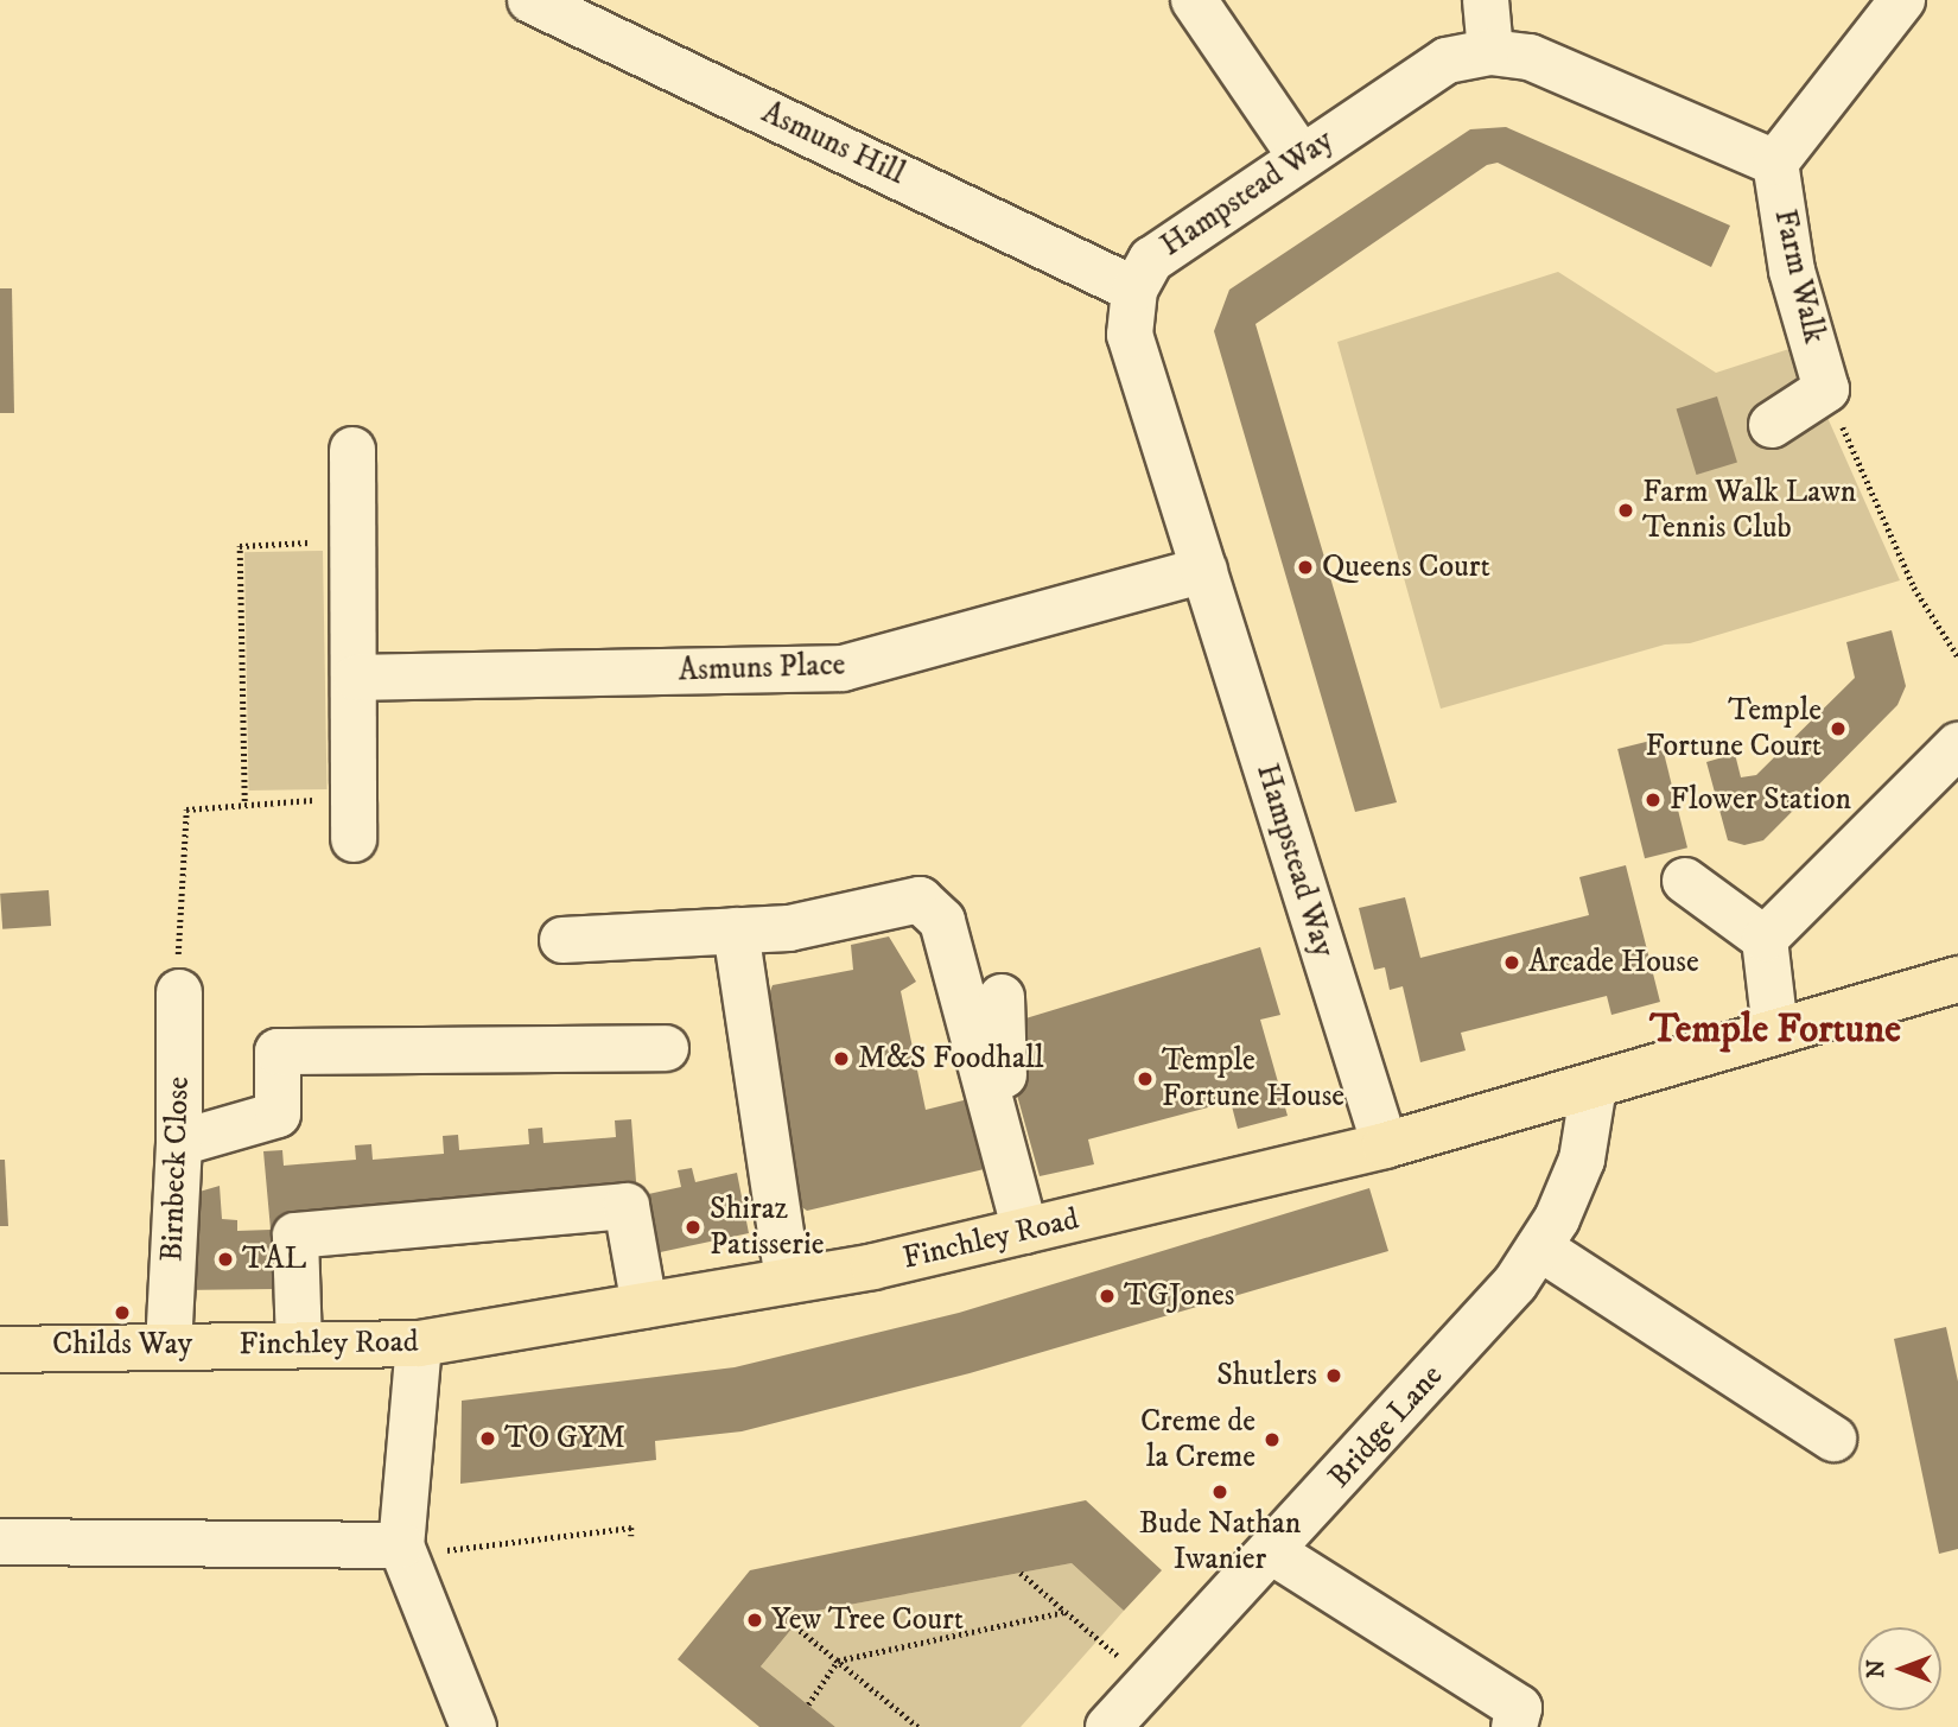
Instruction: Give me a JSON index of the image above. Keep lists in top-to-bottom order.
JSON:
{
  "streets": {
    "main road": ["Finchley Road"],
    "street": [
      "Asmuns Hill",
      "Hampstead Way",
      "Farm Walk",
      "Asmuns Place",
      "Birnbeck Close",
      "Bridge Lane"
    ]
  },
  "crossings": [
    ["Asmuns Hill", "Hampstead Way"],
    ["Hampstead Way", "Farm Walk"],
    ["Hampstead Way", "Asmuns Place"],
    ["Hampstead Way", "Finchley Road"],
    ["Birnbeck Close", "Finchley Road"],
    ["Finchley Road", "Bridge Lane"]
  ],
  "districts": ["Temple Fortune"],
  "places": [
    "Farm Walk Lawn Tennis Club",
    "Queens Court",
    "Temple Fortune Court",
    "Flower Station",
    "Arcade House",
    "M&S Foodhall",
    "Temple Fortune House",
    "Shiraz Patisserie",
    "TAL",
    "TGJones",
    "Childs Way",
    "Shutlers",
    "TO GYM",
    "Creme de la Creme",
    "Bude Nathan Iwanier",
    "Yew Tree Court"
  ],
  "north": "left"
}
